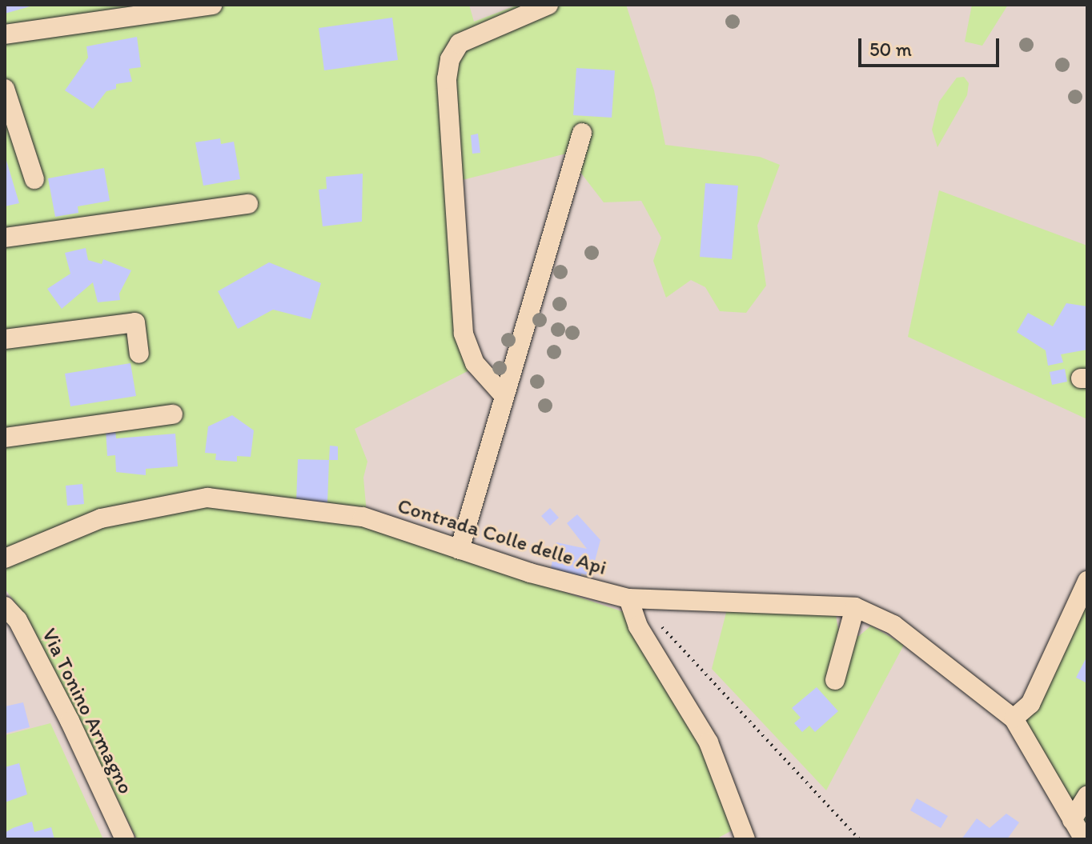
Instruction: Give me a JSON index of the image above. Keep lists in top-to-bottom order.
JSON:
{
  "streets": {
    "street": ["Contrada Colle delle Api", "Via Tonino Armagno"]
  },
  "scale_bar": "50 m"
}
